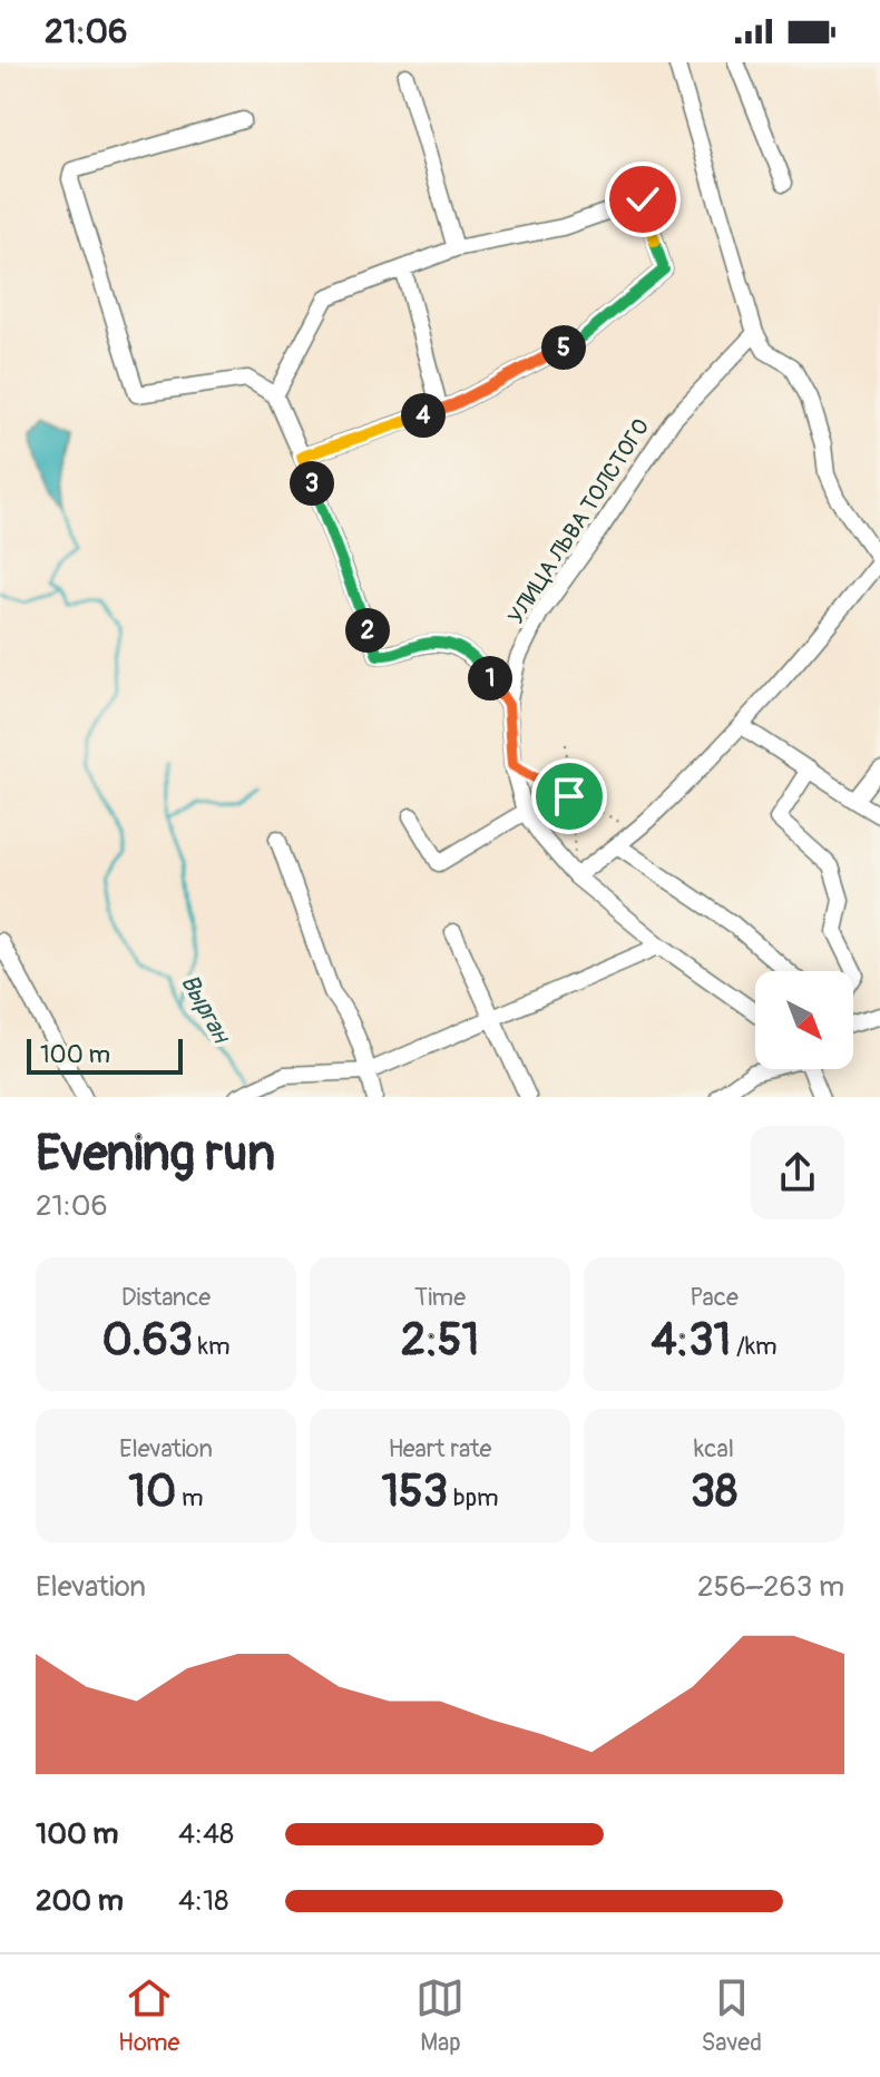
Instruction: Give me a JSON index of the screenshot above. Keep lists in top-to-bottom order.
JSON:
{
  "streets": {
    "street": ["УЛИЦА ЛЬВА ТОЛСТОГО"]
  },
  "water": ["Вырган"],
  "scale_bar": "100 m",
  "north": "bottom right",
  "page": {
    "status": "21:06",
    "pins": [
      "5",
      "4",
      "3",
      "2",
      "1"
    ],
    "scale": "100 m",
    "heading": ["Evening run", "21:06"],
    "stats": [
      ["Distance", "0.63 km"],
      ["Time", "2:51"],
      ["Pace", "4:31 /km"],
      ["Elevation", "10 m"],
      ["Heart rate", "153 bpm"],
      ["kcal", "38"]
    ],
    "chart": ["Elevation", "256–263 m"],
    "list": [
      {
        "name": "100 m",
        "note": "4:48"
      },
      {
        "name": "200 m",
        "note": "4:18"
      }
    ],
    "tabs": ["Home", "Map", "Saved"]
  }
}
